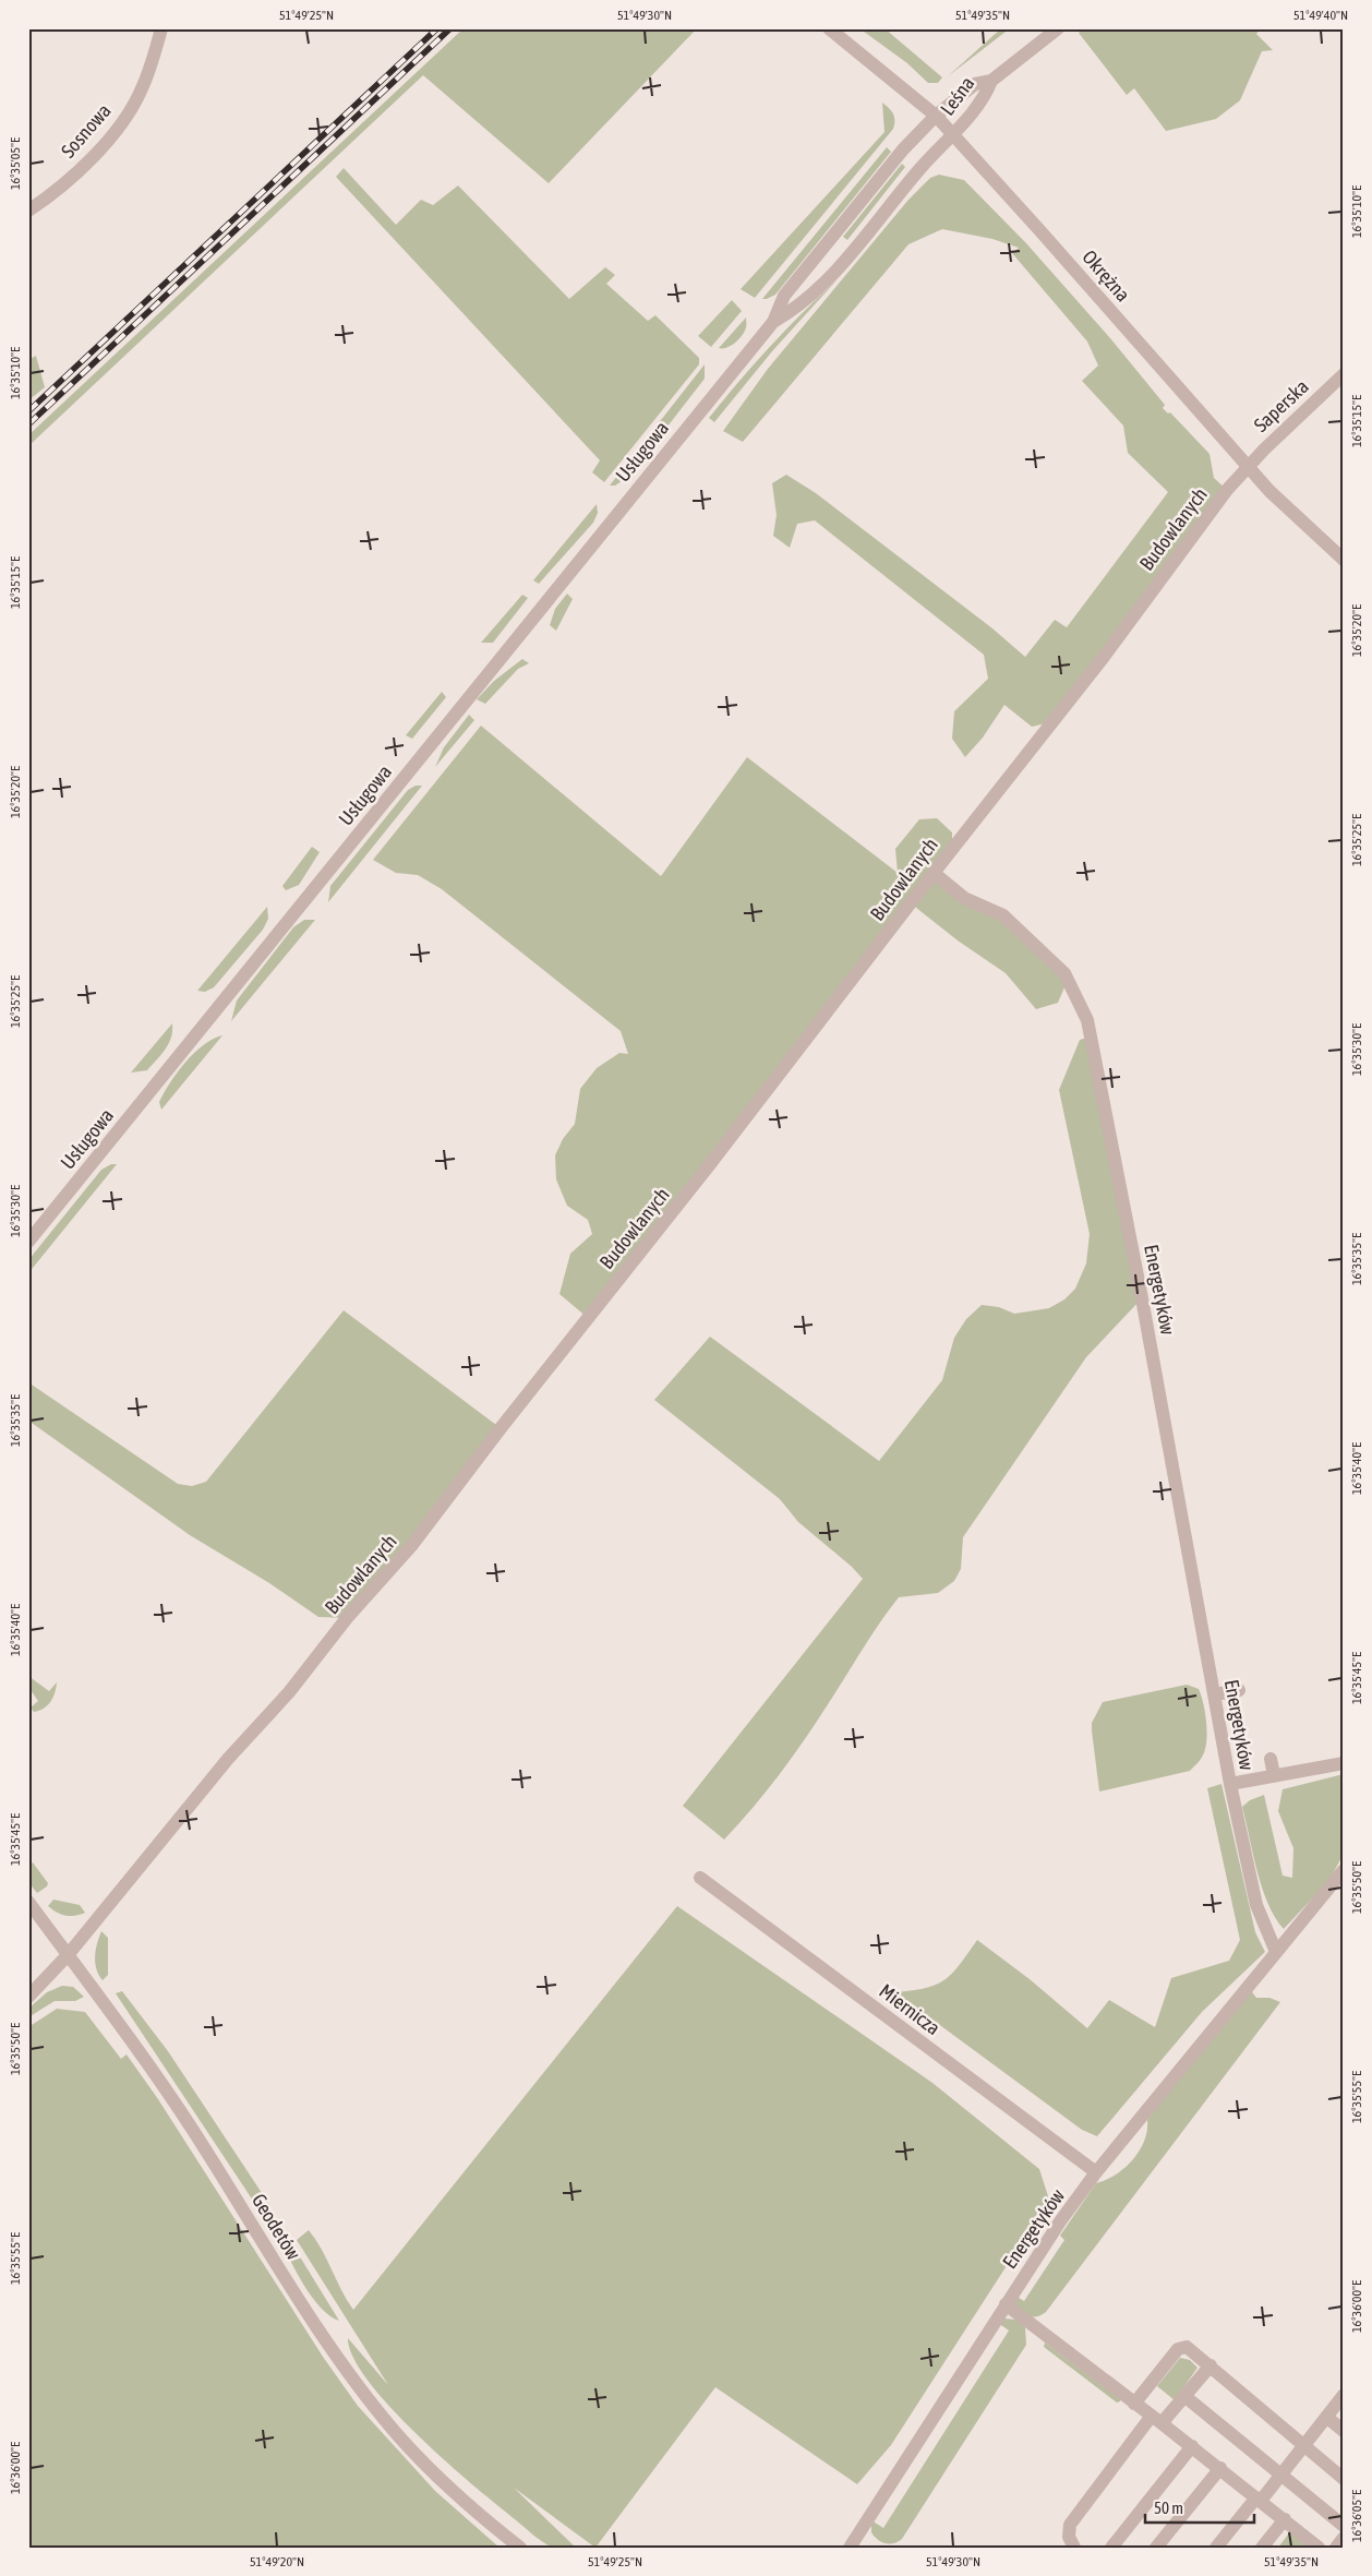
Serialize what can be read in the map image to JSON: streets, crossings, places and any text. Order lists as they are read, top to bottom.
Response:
{
  "streets": {
    "street": [
      "Leśna",
      "Sosnowa",
      "Okrężna",
      "Saperska",
      "Usługowa",
      "Budowlanych",
      "Energetyków",
      "Miernicza",
      "Geodetów"
    ]
  },
  "crossings": [
    ["Leśna", "Okrężna"],
    ["Leśna", "Usługowa"],
    ["Okrężna", "Saperska"],
    ["Okrężna", "Usługowa"],
    ["Okrężna", "Budowlanych"],
    ["Saperska", "Budowlanych"],
    ["Budowlanych", "Energetyków"],
    ["Budowlanych", "Geodetów"],
    ["Energetyków", "Miernicza"]
  ],
  "scale_bar": "50 m",
  "coordinates": [
    "51°49'25\"N",
    "51°49'30\"N",
    "51°49'35\"N",
    "51°49'40\"N",
    "16°35'05\"E",
    "16°35'10\"E",
    "16°35'15\"E",
    "16°35'20\"E",
    "16°35'25\"E",
    "16°35'30\"E",
    "16°35'35\"E",
    "16°35'40\"E",
    "16°35'45\"E",
    "16°35'50\"E",
    "16°35'55\"E",
    "16°36'00\"E",
    "16°36'05\"E",
    "51°49'20\"N"
  ]
}
